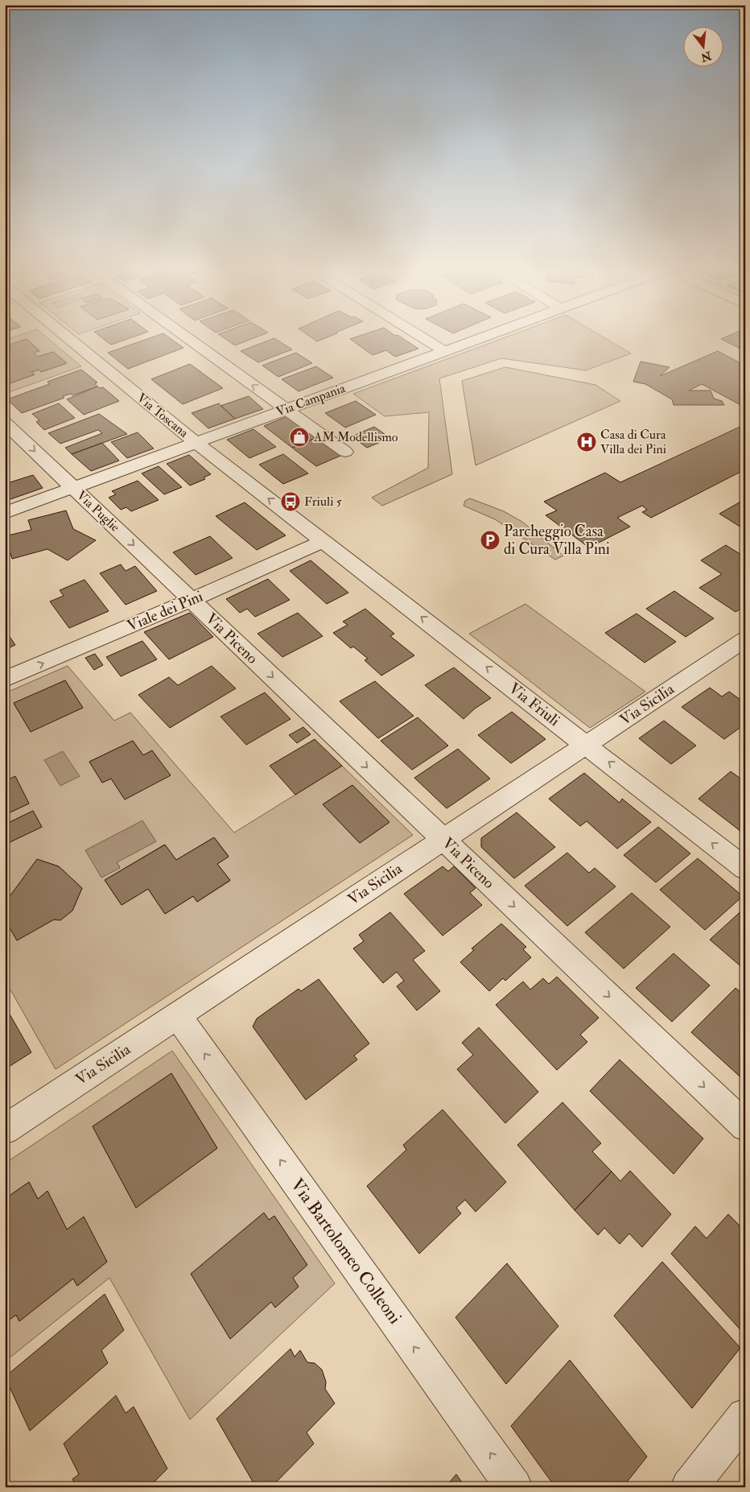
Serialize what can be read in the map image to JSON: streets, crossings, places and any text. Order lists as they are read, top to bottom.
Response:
{
  "streets": {
    "street": [
      "Via Campania",
      "Via Toscana",
      "Via Puglie",
      "Viale dei Pini",
      "Via Piceno",
      "Via Friuli",
      "Via Sicilia",
      "Via Bartolomeo Colleoni"
    ]
  },
  "crossings": [
    ["Via Campania", "Via Toscana"],
    ["Via Campania", "Via Puglie"],
    ["Via Toscana", "Viale dei Pini"],
    ["Via Toscana", "Via Friuli"],
    ["Via Puglie", "Viale dei Pini"],
    ["Via Puglie", "Via Piceno"],
    ["Viale dei Pini", "Via Piceno"],
    ["Viale dei Pini", "Via Friuli"],
    ["Via Piceno", "Via Sicilia"],
    ["Via Friuli", "Via Sicilia"],
    ["Via Sicilia", "Via Bartolomeo Colleoni"]
  ],
  "one_way": [
    "Viale dei Pini",
    "Via Piceno",
    "Via Friuli",
    "Via Bartolomeo Colleoni"
  ],
  "places": {
    "shop": ["AM Modellismo"],
    "hospital": ["Casa di Cura Villa dei Pini"],
    "bus stop": ["Friuli 5"],
    "parking": ["Parcheggio Casa di Cura Villa Pini"]
  },
  "north": "bottom"
}
